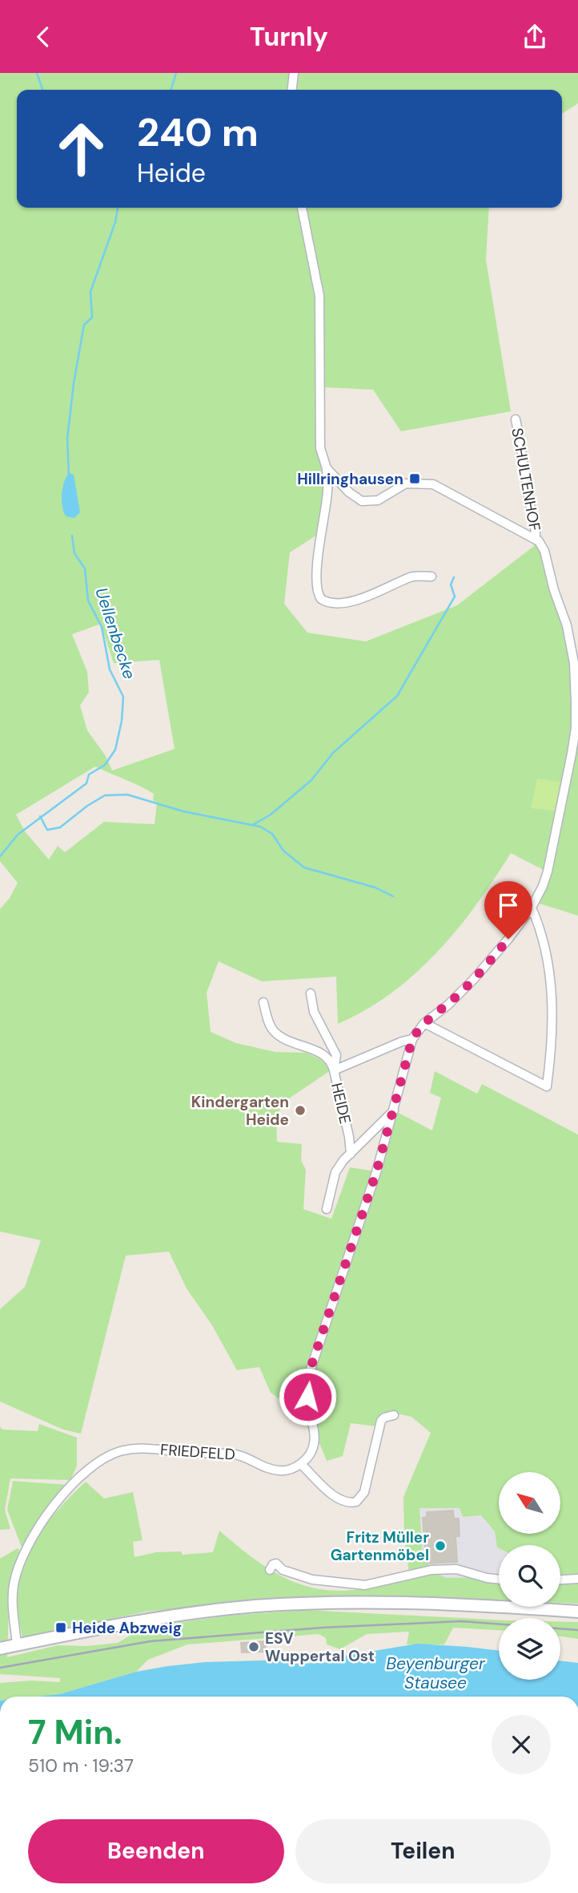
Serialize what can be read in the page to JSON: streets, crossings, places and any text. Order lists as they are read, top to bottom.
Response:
{
  "streets": {
    "street": ["SCHULTENHOF", "HEIDE", "FRIEDFELD"]
  },
  "water": ["Uellenbecke", "Beyenburger Stausee"],
  "places": {
    "transit": ["Hillringhausen", "Heide Abzweig"],
    "other": ["Kindergarten Heide", "Fritz Müller Gartenmöbel", "ESV Wuppertal Ost"]
  },
  "north": "top left",
  "page": {
    "header": "Turnly",
    "turn": ["240 m", "Heide"],
    "heading": ["7 Min.", "510 m · 19:37"],
    "buttons": ["Beenden", "Teilen"]
  }
}
